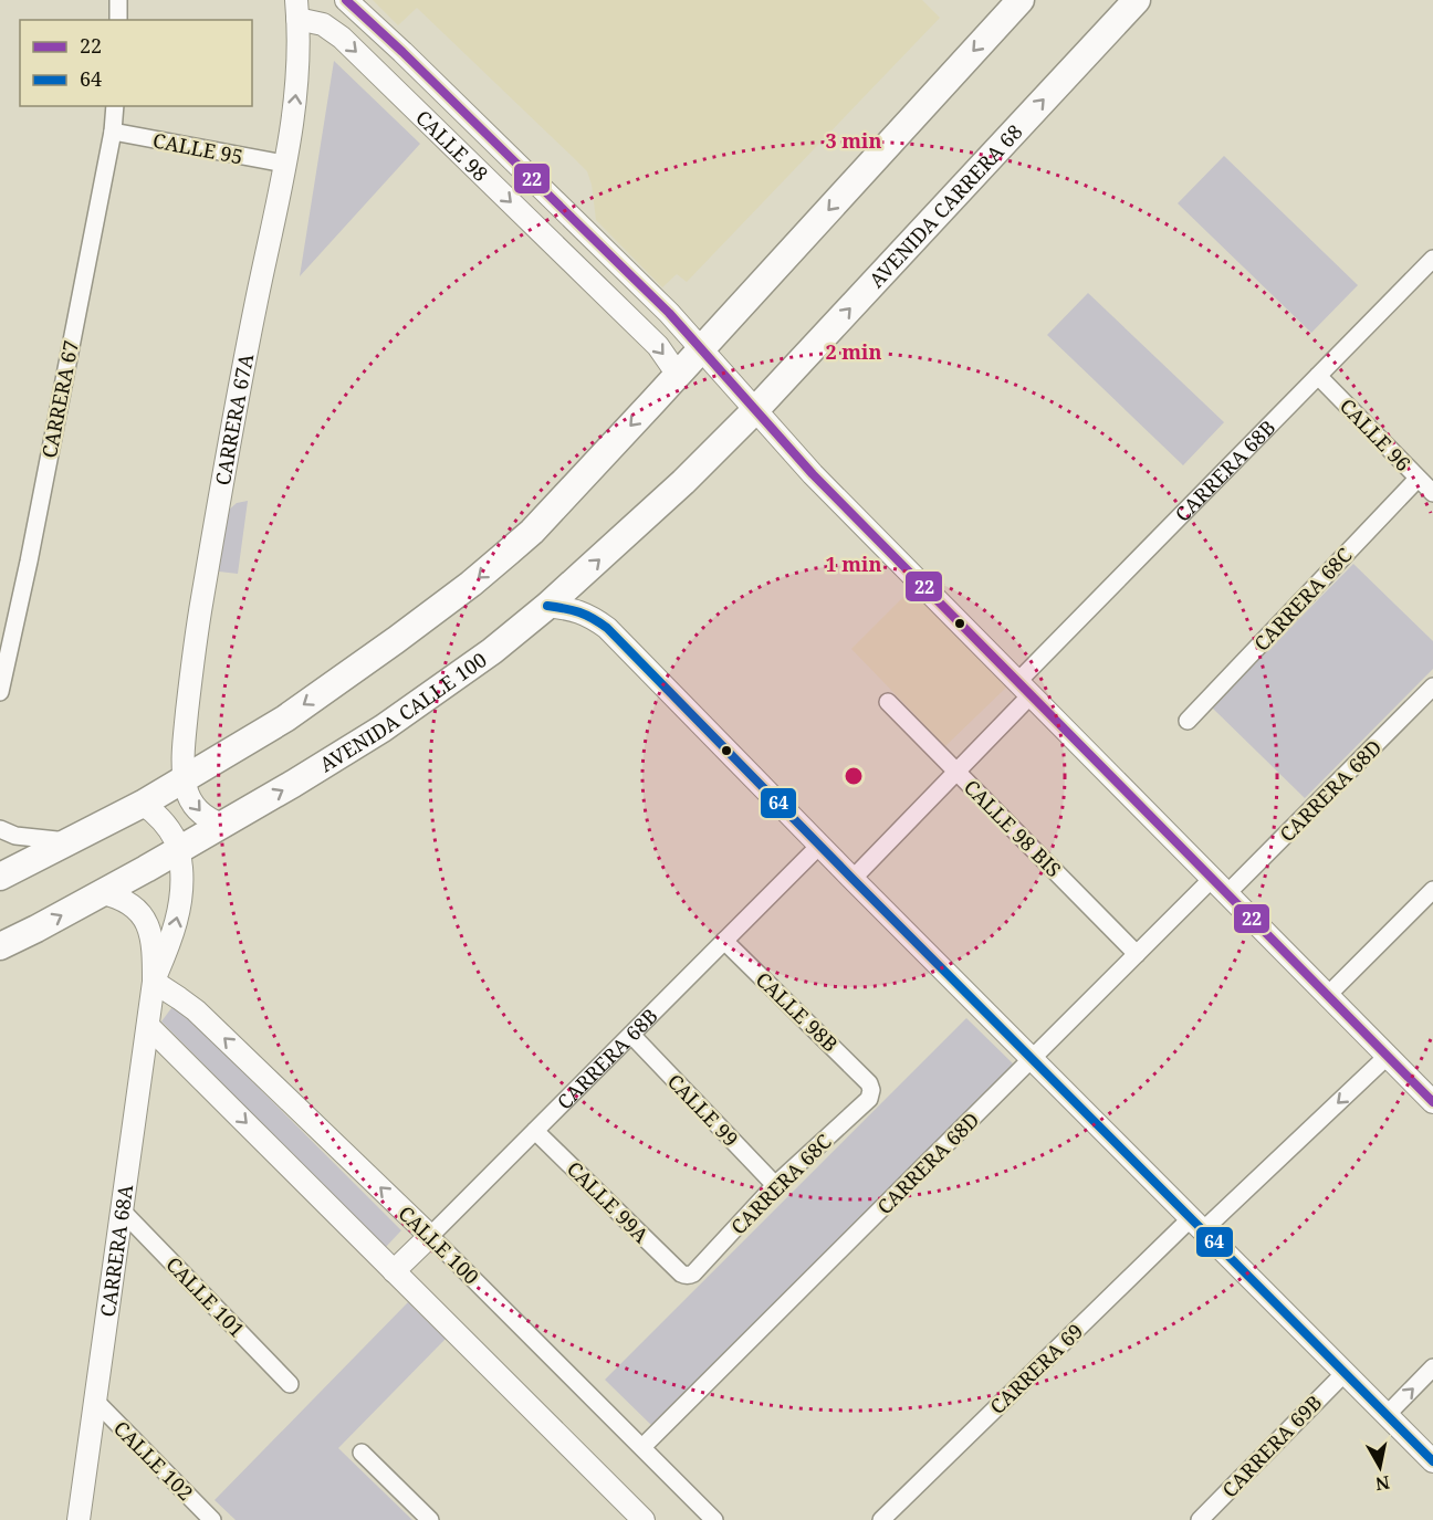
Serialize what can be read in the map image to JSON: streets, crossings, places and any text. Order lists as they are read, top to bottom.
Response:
{
  "streets": {
    "main road": ["AVENIDA CARRERA 68", "AVENIDA CALLE 100"],
    "street": [
      "CALLE 98",
      "CALLE 95",
      "CARRERA 67",
      "CARRERA 67A",
      "CALLE 96",
      "CARRERA 68B",
      "CARRERA 68C",
      "CARRERA 68D",
      "CALLE 98 BIS",
      "CALLE 98B",
      "CALLE 99",
      "CALLE 99A",
      "CALLE 100",
      "CARRERA 68A",
      "CALLE 101",
      "CARRERA 69",
      "CARRERA 69B",
      "CALLE 102"
    ]
  },
  "crossings": [
    ["CALLE 98", "AVENIDA CARRERA 68"],
    ["CALLE 98", "CARRERA 67A"],
    ["CALLE 98", "CARRERA 68B"],
    ["CALLE 98", "AVENIDA CALLE 100"],
    ["CALLE 98", "CARRERA 68D"],
    ["CALLE 98", "CARRERA 69"],
    ["CALLE 95", "CARRERA 67"],
    ["CALLE 95", "CARRERA 67A"],
    ["AVENIDA CARRERA 68", "AVENIDA CALLE 100"],
    ["CARRERA 67A", "AVENIDA CALLE 100"],
    ["CALLE 96", "CARRERA 68B"],
    ["CALLE 96", "CARRERA 68C"],
    ["CARRERA 68B", "CALLE 98 BIS"],
    ["CARRERA 68B", "CALLE 98B"],
    ["CARRERA 68B", "CALLE 99"],
    ["CARRERA 68B", "CALLE 99A"],
    ["CARRERA 68B", "CALLE 100"],
    ["CARRERA 68C", "CALLE 98B"],
    ["CARRERA 68C", "CALLE 99"],
    ["CARRERA 68C", "CALLE 99A"],
    ["AVENIDA CALLE 100", "CARRERA 68A"],
    ["CARRERA 68D", "CALLE 98 BIS"],
    ["CARRERA 68D", "CALLE 100"],
    ["CALLE 100", "CARRERA 68A"],
    ["CARRERA 68A", "CALLE 101"],
    ["CARRERA 68A", "CALLE 102"]
  ],
  "one_way": ["CARRERA 69"],
  "lines": ["transit line 22", "transit line 64"],
  "legend": ["22", "64"],
  "north": "bottom",
  "rings": ["3 min", "2 min", "1 min"]
}
